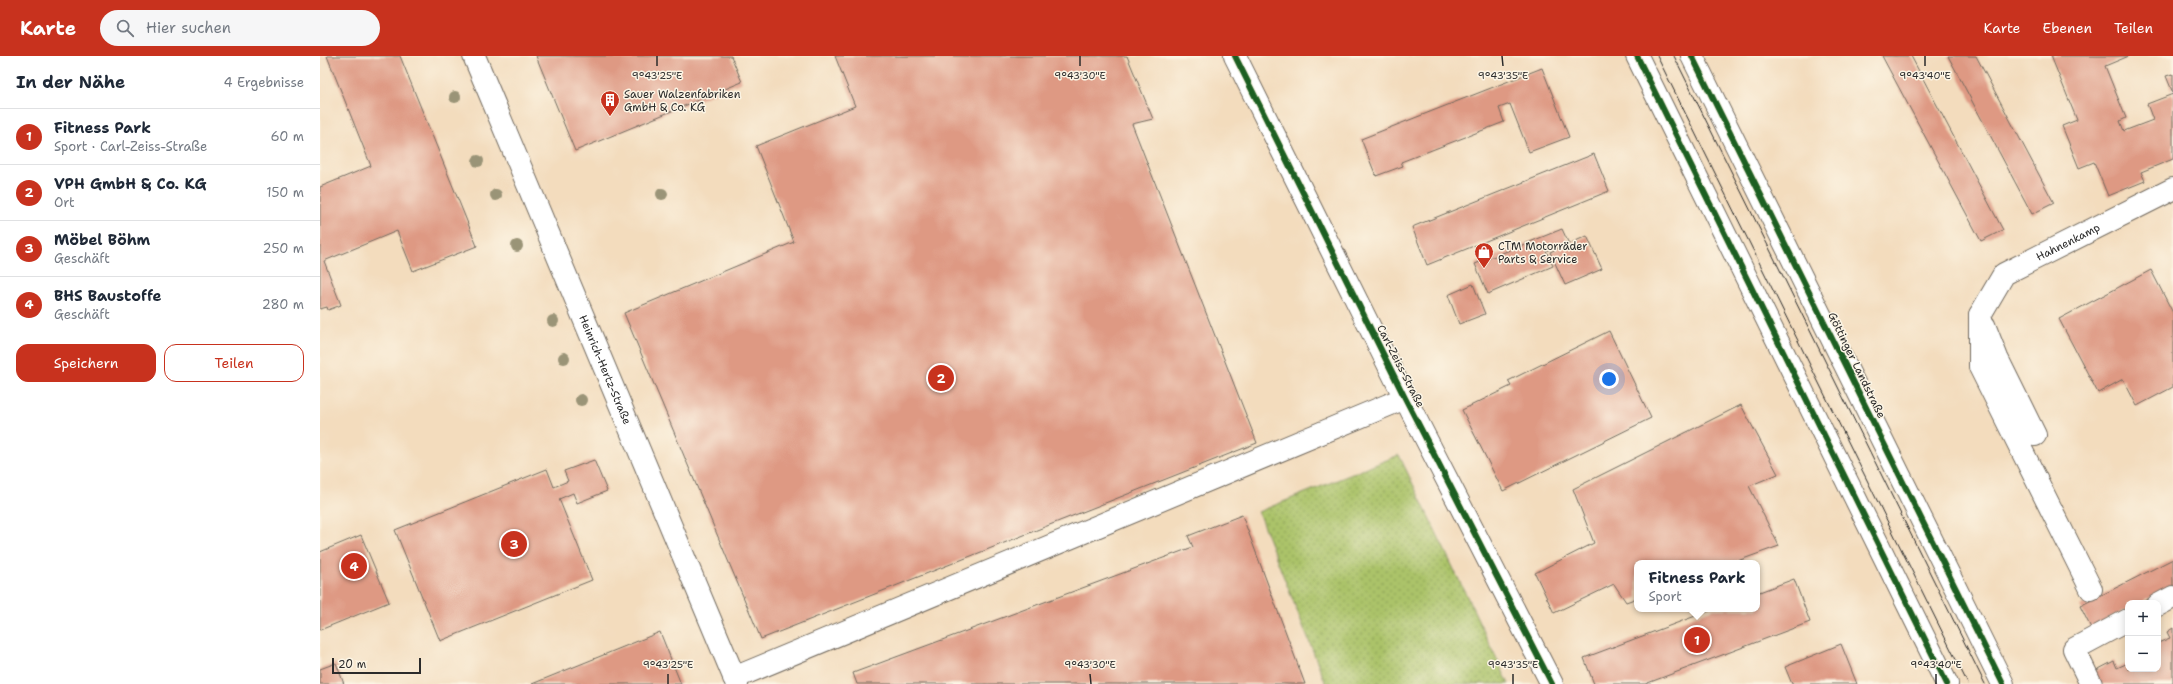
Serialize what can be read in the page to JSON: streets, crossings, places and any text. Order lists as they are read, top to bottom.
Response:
{
  "streets": {
    "street": [
      "Hahnenkamp",
      "Göttinger Landstraße",
      "Carl-Zeiss-Straße",
      "Heinrich-Hertz-Straße"
    ]
  },
  "places": {
    "building": ["Sauer Walzenfabriken GmbH & Co. KG"],
    "shop": ["CTM Motorräder Parts & Service"]
  },
  "scale_bar": "20 m",
  "page": {
    "header": "Karte",
    "search": "Hier suchen",
    "nav": ["Karte", "Ebenen", "Teilen"],
    "heading": ["In der Nähe", "4 Ergebnisse"],
    "list": [
      {
        "mark": "1",
        "name": "Fitness Park",
        "note": "Sport · Carl-Zeiss-Straße",
        "value": "60 m"
      },
      {
        "mark": "2",
        "name": "VPH GmbH & Co. KG",
        "note": "Ort",
        "value": "150 m"
      },
      {
        "mark": "3",
        "name": "Möbel Böhm",
        "note": "Geschäft",
        "value": "250 m"
      },
      {
        "mark": "4",
        "name": "BHS Baustoffe",
        "note": "Geschäft",
        "value": "280 m"
      }
    ],
    "buttons": ["Speichern", "Teilen"],
    "pins": [
      "2",
      "3",
      "4",
      "1"
    ],
    "popup": ["Fitness Park", "Sport"],
    "map_buttons": ["+", "−"],
    "scale": "20 m"
  },
  "coordinates": [
    "9°43'30\"E",
    "9°43'35\"E",
    "9°43'25\"E",
    "9°43'40\"E"
  ]
}
